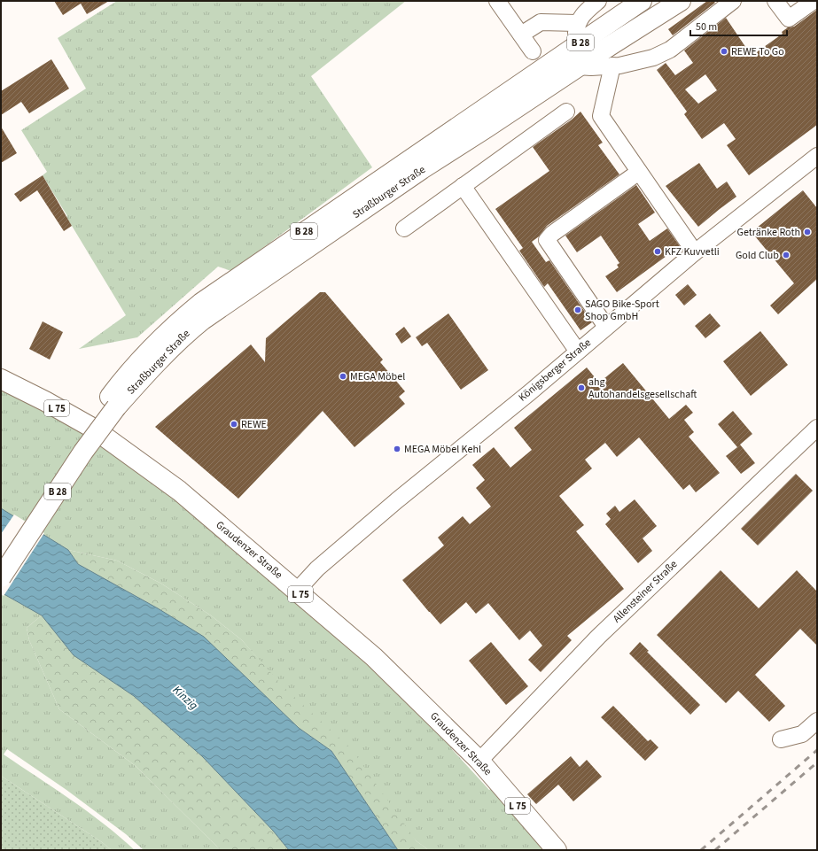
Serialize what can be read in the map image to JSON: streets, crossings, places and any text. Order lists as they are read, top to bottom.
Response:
{
  "streets": {
    "main road": [
      "B 28",
      "Straßburger Straße",
      "L 75",
      "Graudenzer Straße"
    ],
    "street": ["Königsberger Straße", "Allensteiner Straße"]
  },
  "crossings": [
    ["B 28", "Straßburger Straße"],
    ["Königsberger Straße", "Graudenzer Straße"],
    ["Graudenzer Straße", "Allensteiner Straße"]
  ],
  "water": ["Kinzig"],
  "places": [
    "REWE To Go",
    "Getränke Roth",
    "KFZ Kuvvetli",
    "Gold Club",
    "SAGO Bike-Sport Shop GmbH",
    "MEGA Möbel",
    "ahg Autohandelsgesellschaft",
    "REWE",
    "MEGA Möbel Kehl"
  ],
  "scale_bar": "50 m"
}
